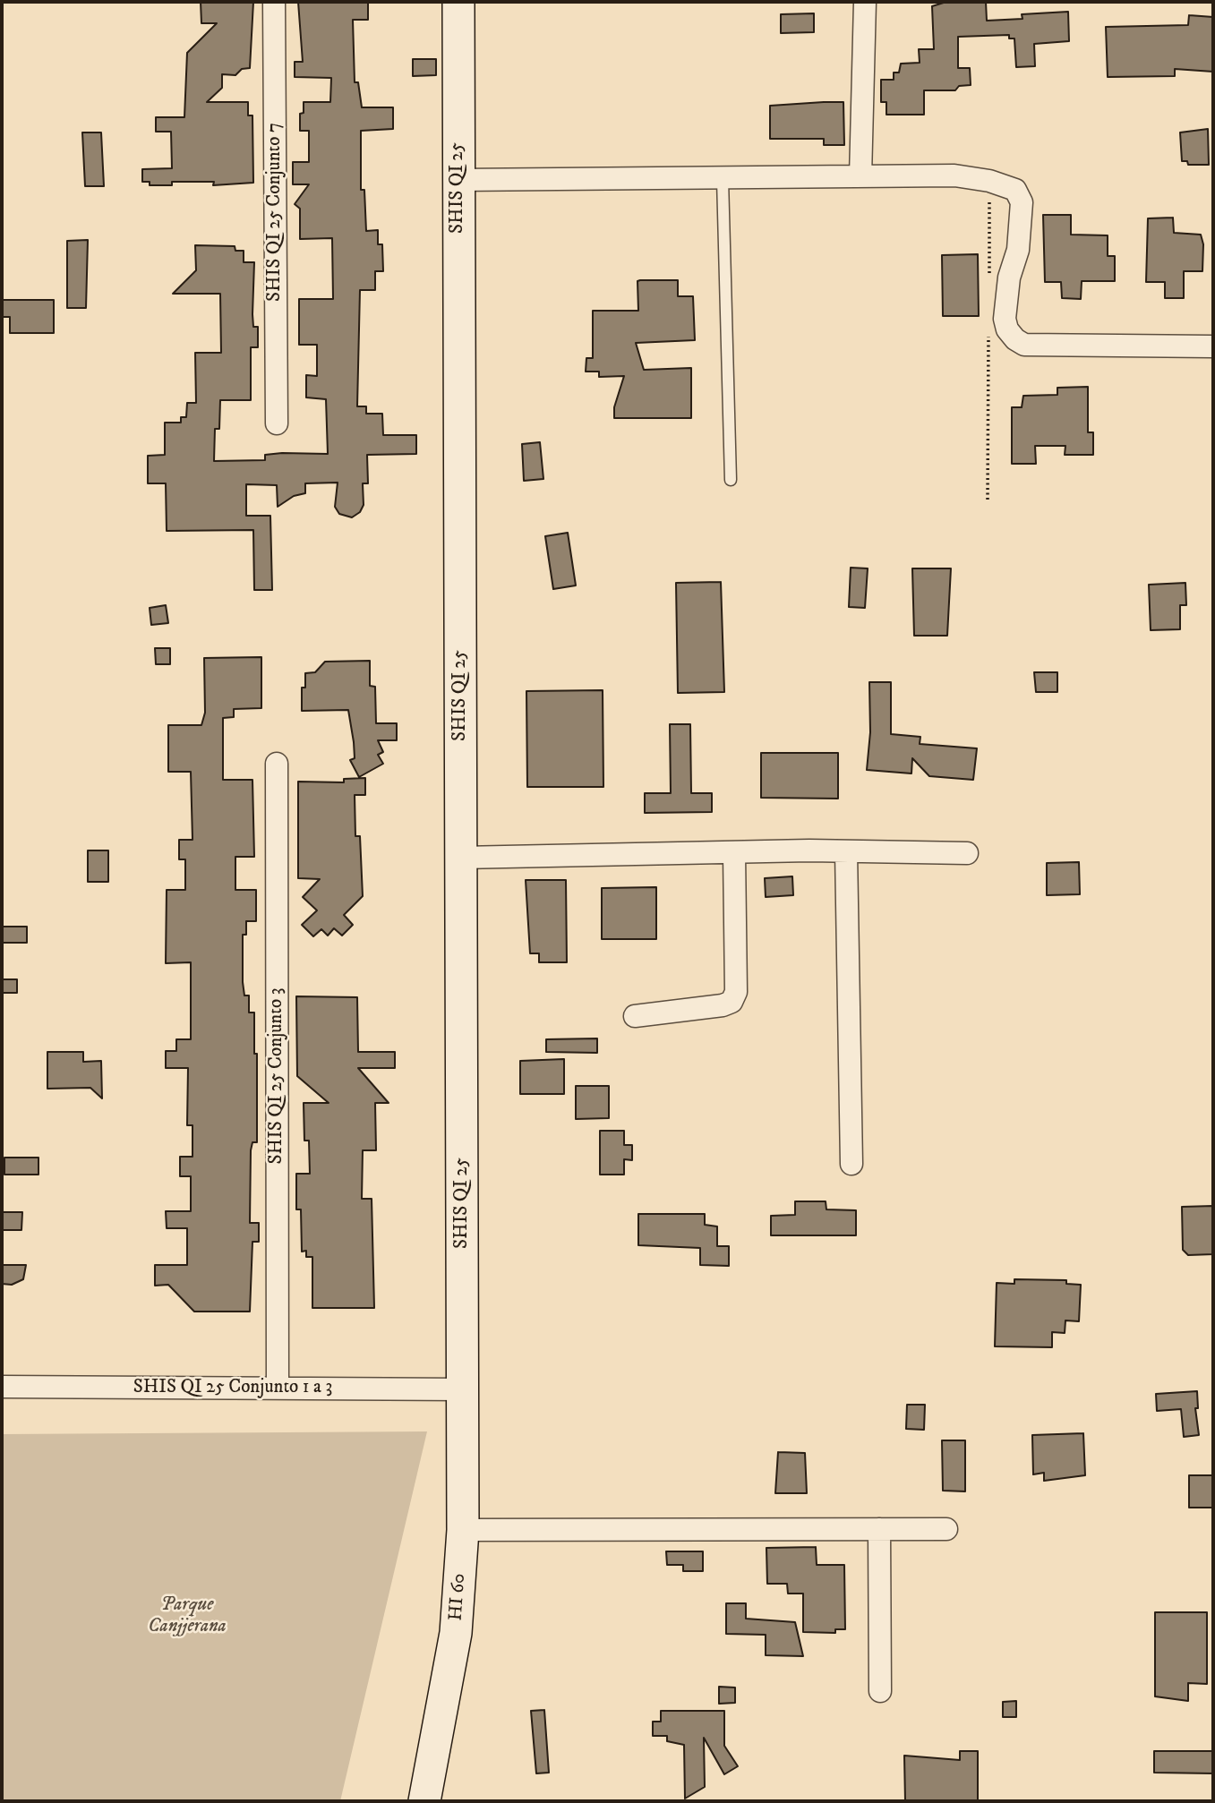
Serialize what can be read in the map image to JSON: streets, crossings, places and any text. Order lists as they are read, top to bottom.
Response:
{
  "streets": {
    "street": [
      "SHIS QI 25",
      "SHIS QI 25 Conjunto 7",
      "SHIS QI 25 Conjunto 3",
      "SHIS QI 25 Conjunto 1 a 3",
      "HI 60"
    ]
  },
  "crossings": [
    ["SHIS QI 25", "SHIS QI 25 Conjunto 1 a 3"],
    ["SHIS QI 25", "HI 60"],
    ["SHIS QI 25 Conjunto 3", "SHIS QI 25 Conjunto 1 a 3"],
    ["SHIS QI 25 Conjunto 1 a 3", "HI 60"]
  ],
  "parks": ["Parque Canjjerana"]
}
